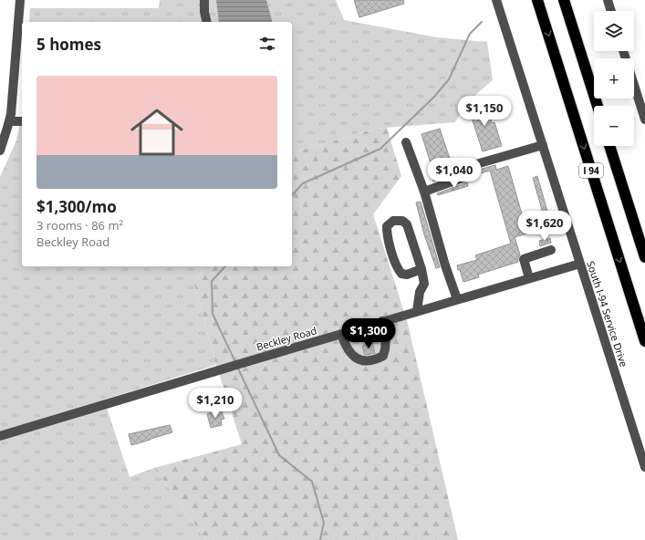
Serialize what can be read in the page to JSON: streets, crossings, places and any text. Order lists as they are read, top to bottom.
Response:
{
  "streets": {
    "highway": ["I 94"],
    "street": ["South I-94 Service Drive", "Beckley Road"]
  },
  "crossings": [
    ["South I-94 Service Drive", "Beckley Road"]
  ],
  "page": {
    "map_buttons": ["+", "−"],
    "heading": "5 homes",
    "list": [
      {
        "name": "$1,300/mo",
        "note": "3 rooms · 86 m² · Beckley Road"
      }
    ],
    "price": [
      "$1,150",
      "$1,040",
      "$1,620",
      "$1,300",
      "$1,210"
    ]
  }
}
